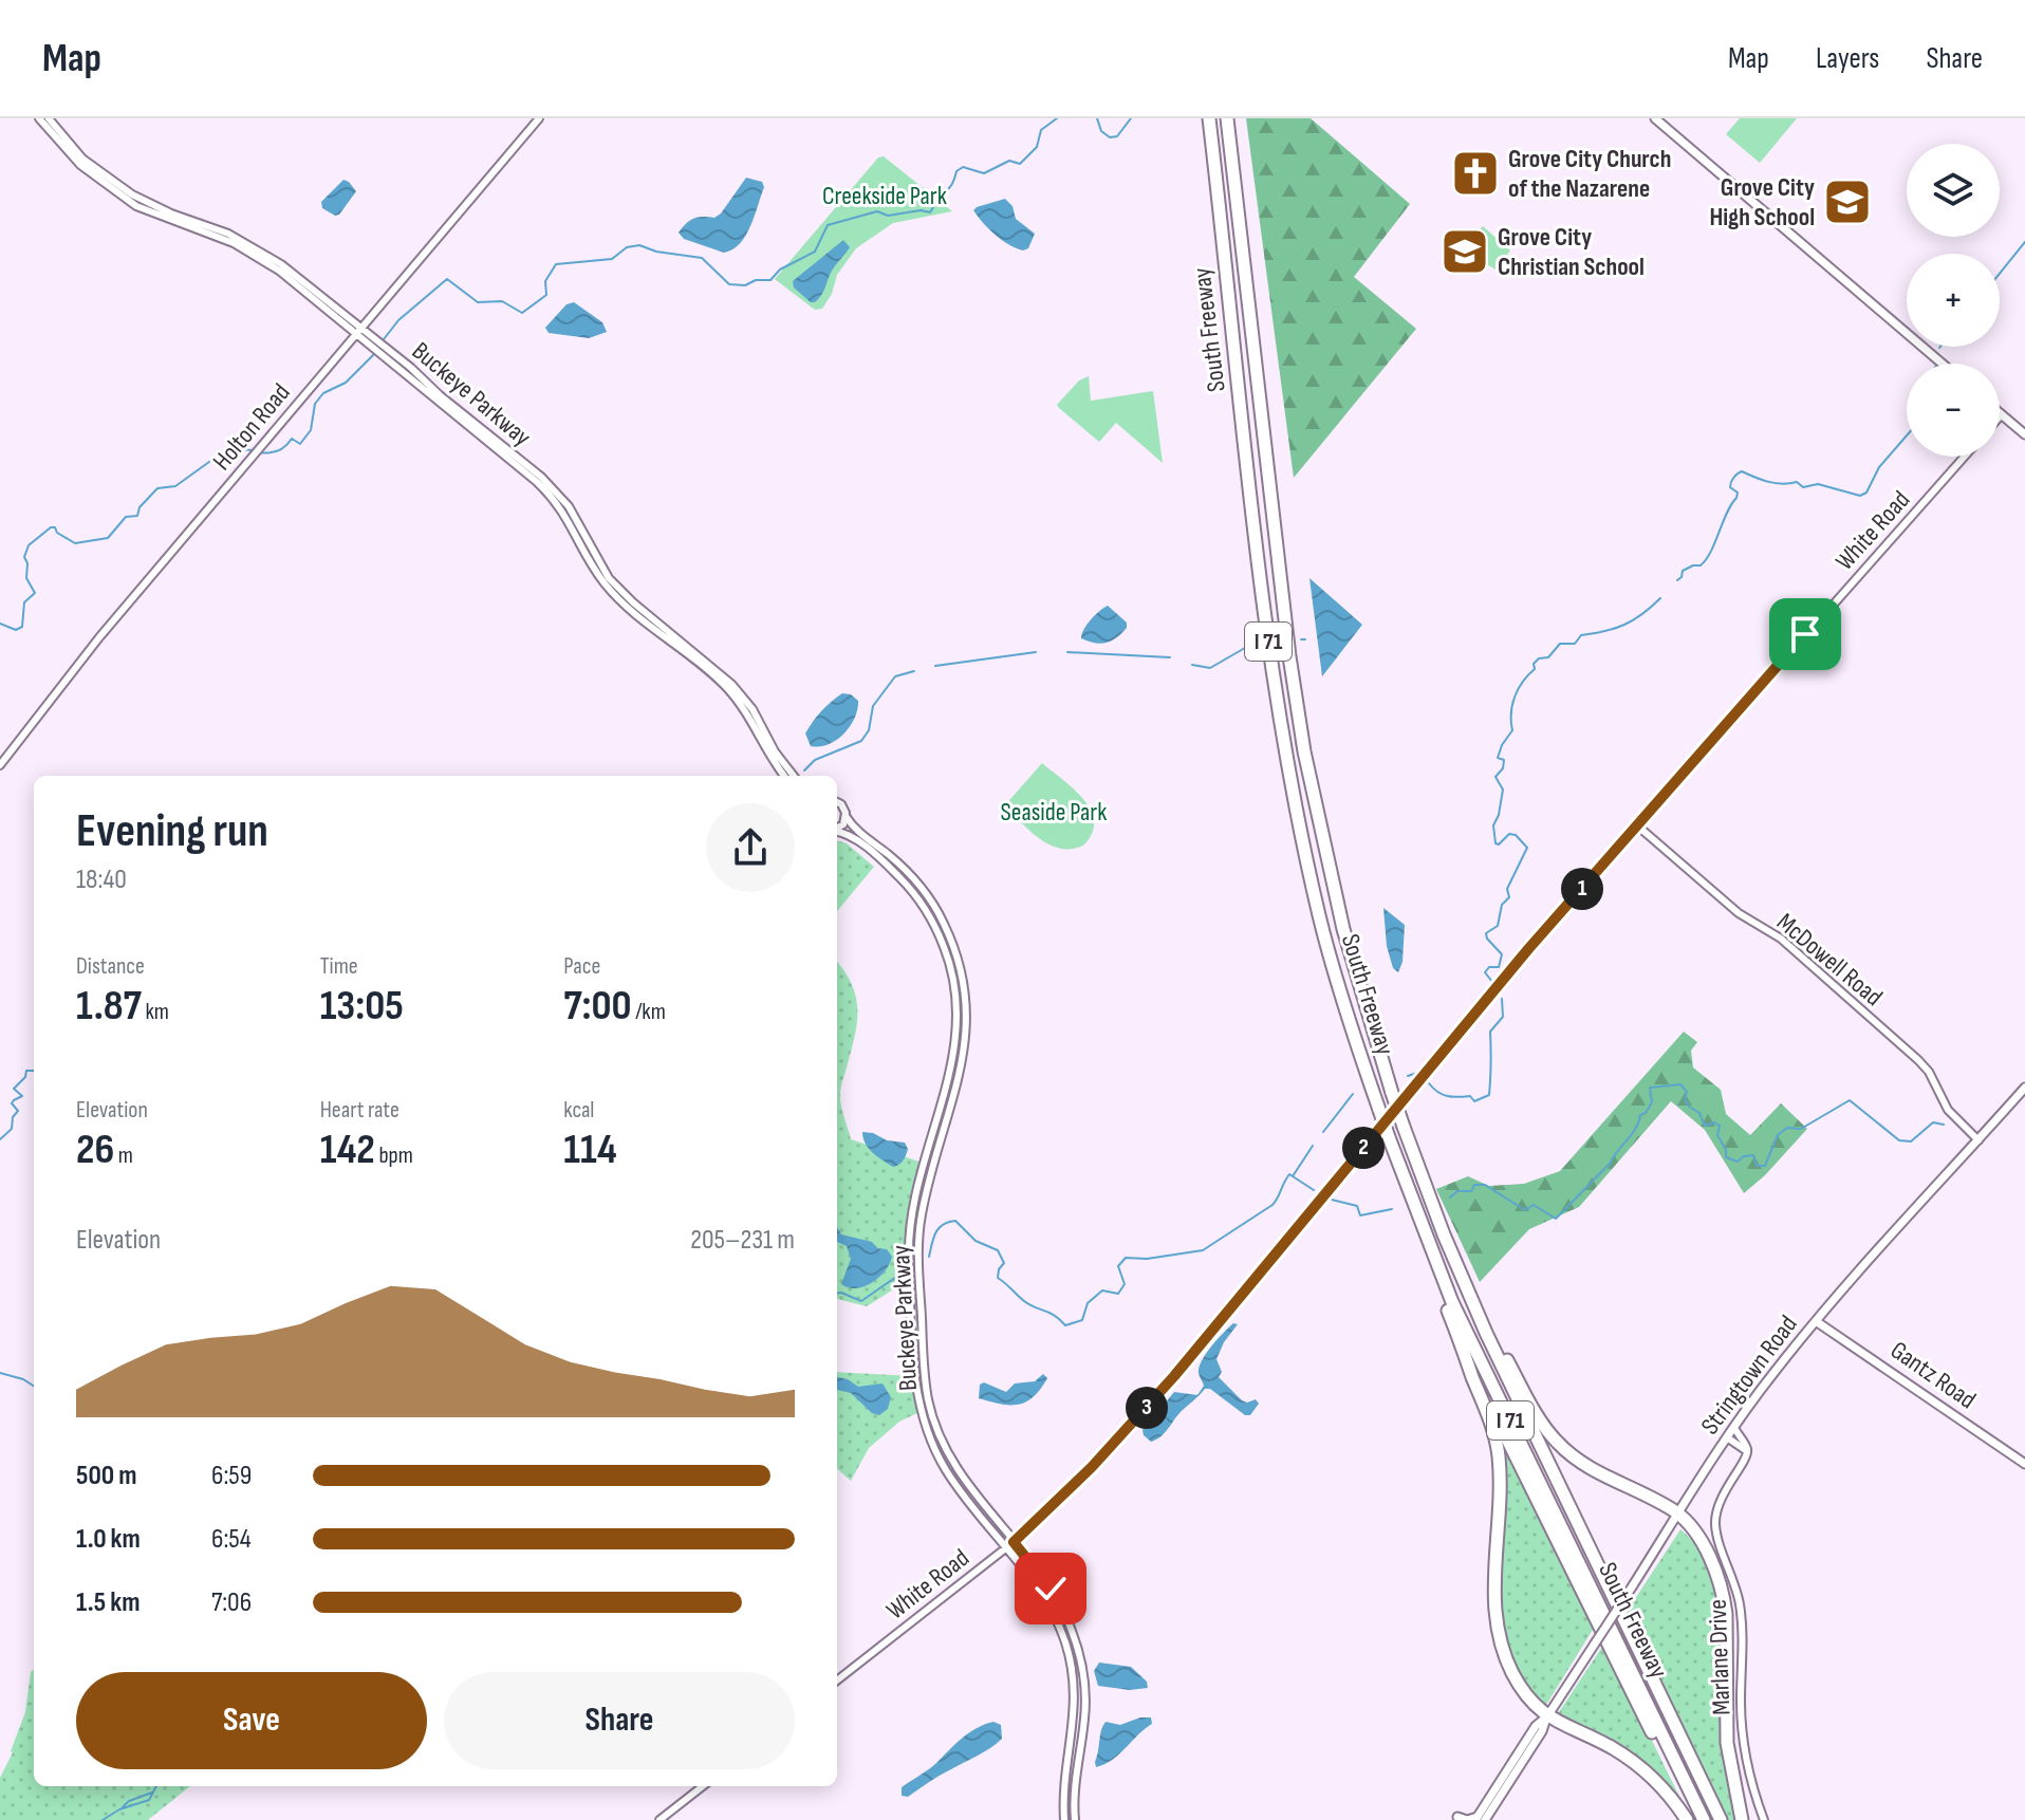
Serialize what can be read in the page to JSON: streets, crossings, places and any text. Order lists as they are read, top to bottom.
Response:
{
  "streets": {
    "highway": ["South Freeway", "I 71"],
    "main road": ["Stringtown Road", "Gantz Road"],
    "street": [
      "Buckeye Parkway",
      "Holton Road",
      "White Road",
      "McDowell Road",
      "Marlane Drive"
    ]
  },
  "crossings": [
    ["South Freeway", "I 71"],
    ["Buckeye Parkway", "Holton Road"],
    ["Buckeye Parkway", "White Road"],
    ["White Road", "McDowell Road"],
    ["McDowell Road", "Stringtown Road"],
    ["Stringtown Road", "Gantz Road"]
  ],
  "parks": ["Creekside Park", "Seaside Park"],
  "places": {
    "church": ["Grove City Church of the Nazarene"],
    "school or university": ["Grove City High School", "Grove City Christian School"]
  },
  "page": {
    "header": "Map",
    "nav": ["Map", "Layers", "Share"],
    "map_buttons": ["+", "−"],
    "heading": ["Evening run", "18:40"],
    "pins": ["1", "2", "3"],
    "stats": [
      ["Distance", "1.87 km"],
      ["Time", "13:05"],
      ["Pace", "7:00 /km"],
      ["Elevation", "26 m"],
      ["Heart rate", "142 bpm"],
      ["kcal", "114"]
    ],
    "chart": ["Elevation", "205–231 m"],
    "list": [
      {
        "name": "500 m",
        "note": "6:59"
      },
      {
        "name": "1.0 km",
        "note": "6:54"
      },
      {
        "name": "1.5 km",
        "note": "7:06"
      }
    ],
    "buttons": ["Save", "Share"]
  }
}
